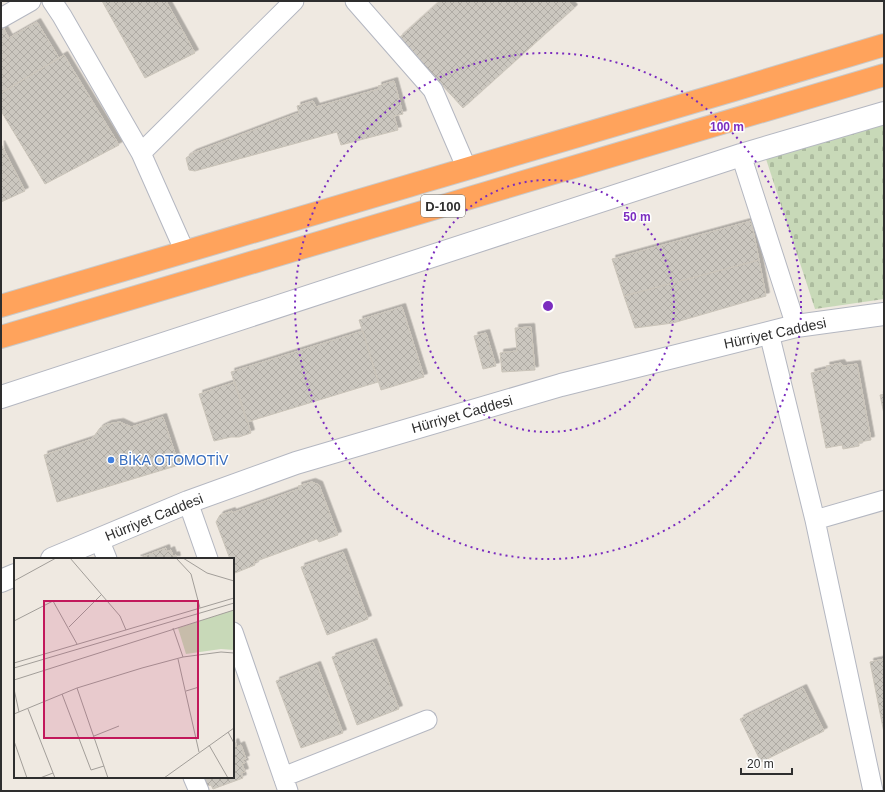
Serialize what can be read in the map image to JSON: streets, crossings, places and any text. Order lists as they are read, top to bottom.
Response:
{
  "streets": {
    "highway": ["D-100"],
    "main road": ["Hürriyet Caddesi"]
  },
  "places": ["BİKA OTOMOTİV"],
  "scale_bar": "20 m",
  "rings": ["100 m", "50 m"]
}
